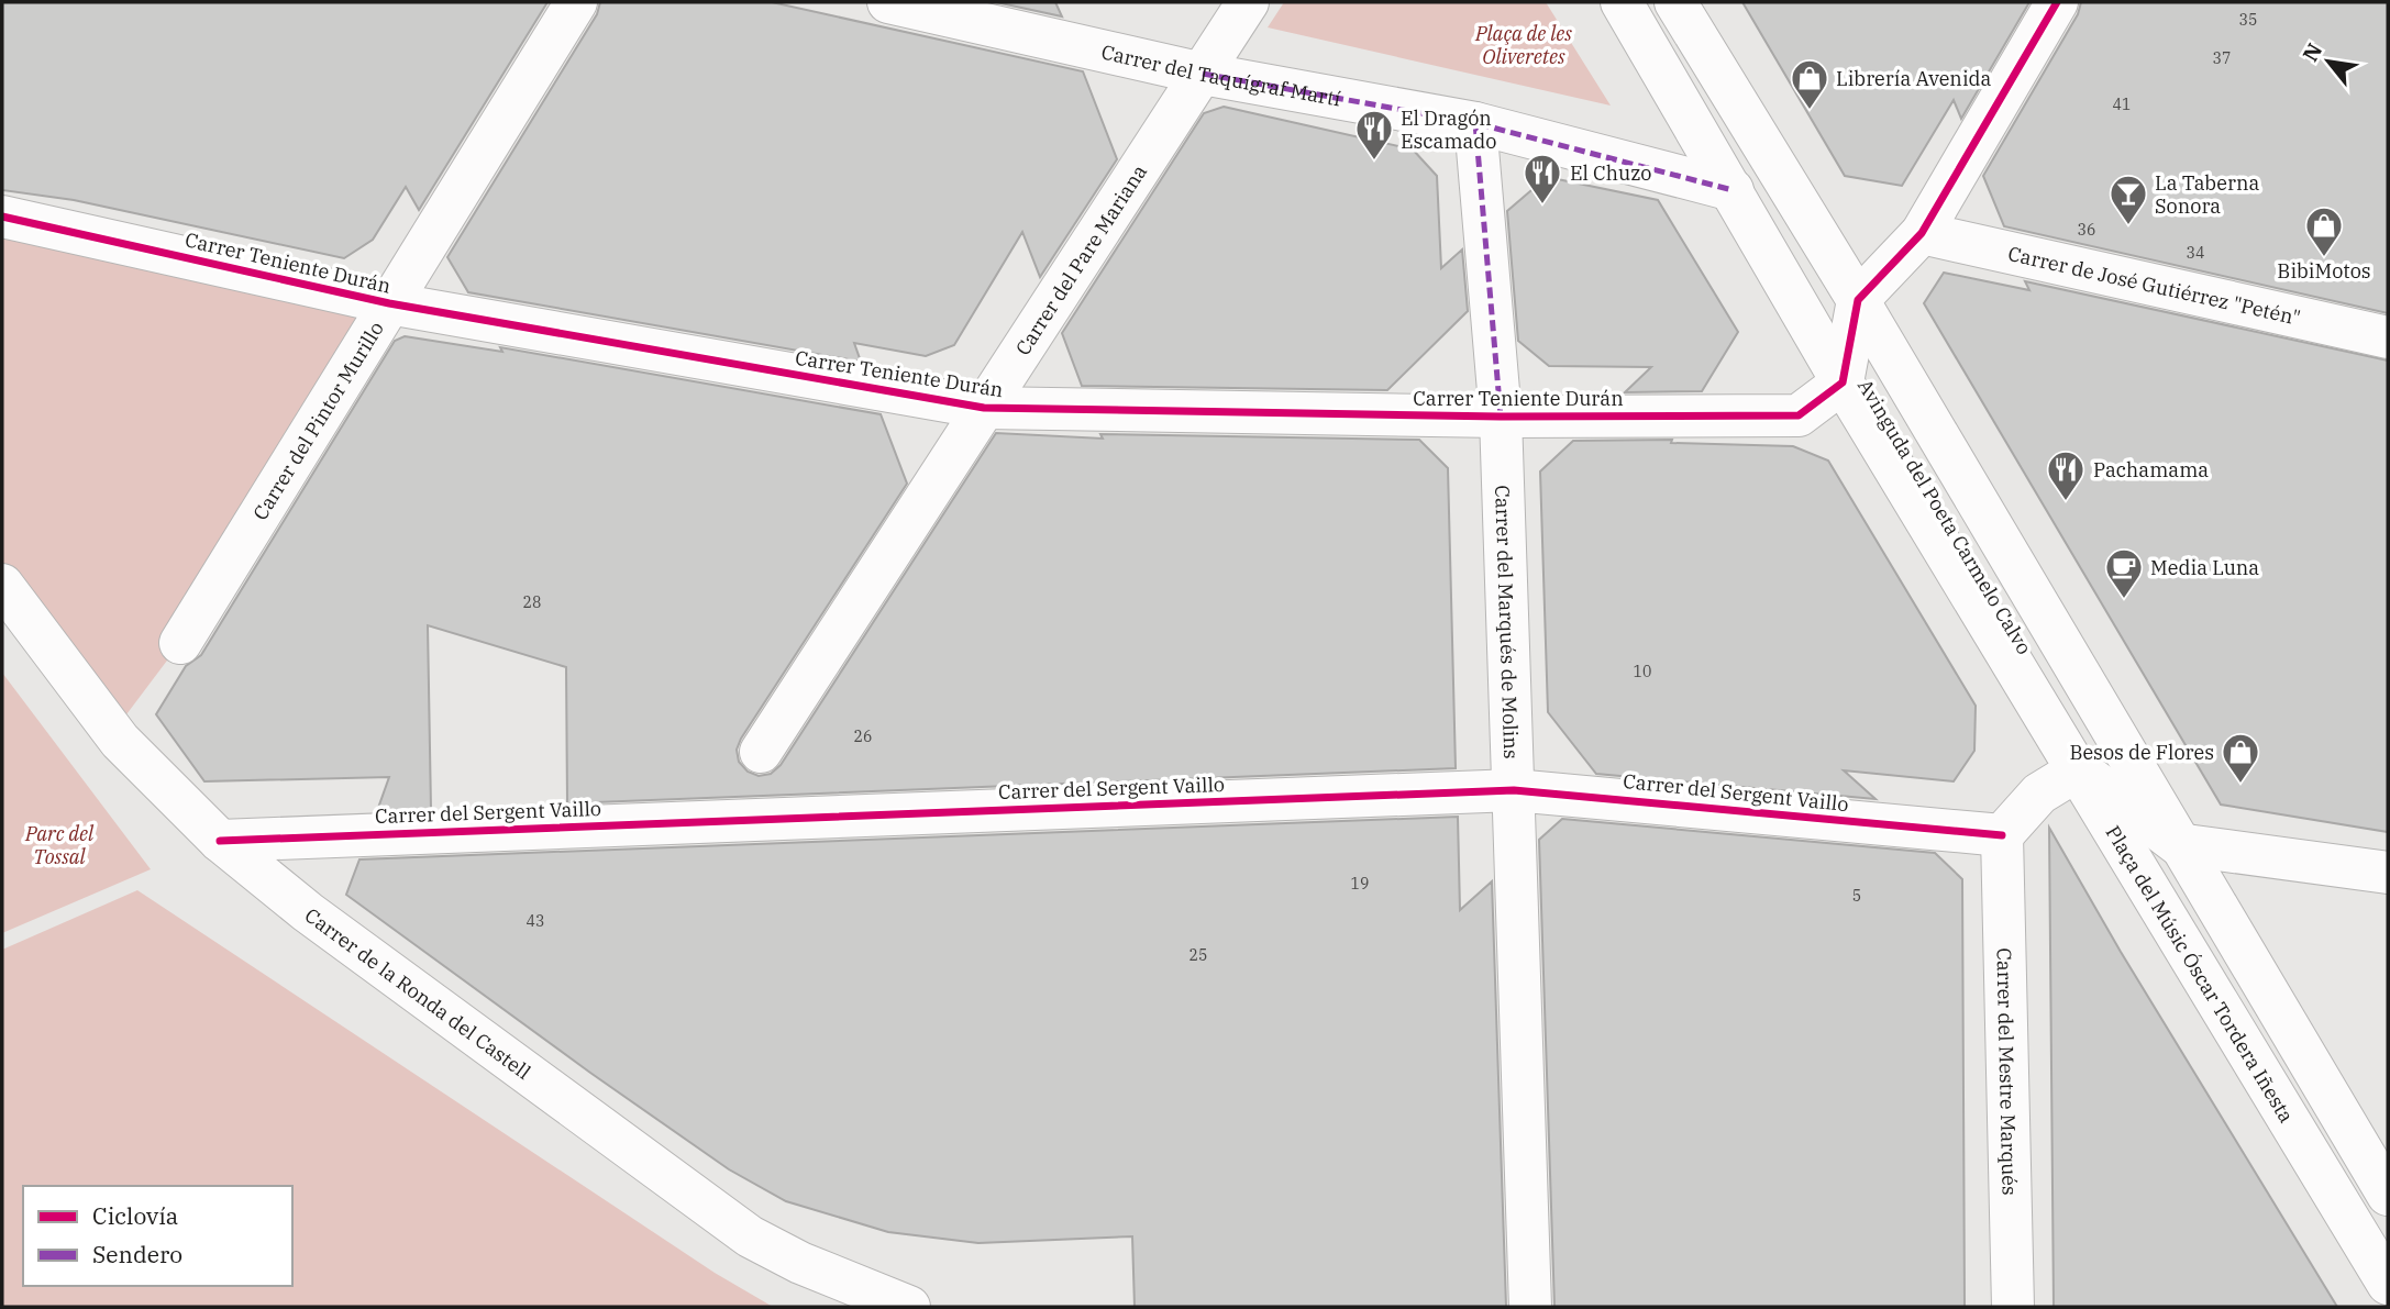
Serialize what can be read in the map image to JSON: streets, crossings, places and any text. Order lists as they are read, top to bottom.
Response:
{
  "streets": {
    "street": [
      "Carrer del Taquígraf Martí",
      "Carrer del Pare Mariana",
      "Carrer Teniente Durán",
      "Carrer de José Gutiérrez \"Petén\"",
      "Carrer del Pintor Murillo",
      "Avinguda del Poeta Carmelo Calvo",
      "Carrer del Marqués de Molins",
      "Carrer del Sergent Vaillo",
      "Plaça del Músic Óscar Tordera Iñesta",
      "Carrer de la Ronda del Castell",
      "Carrer del Mestre Marqués"
    ]
  },
  "crossings": [
    ["Carrer del Taquígraf Martí", "Carrer del Pare Mariana"],
    ["Carrer del Taquígraf Martí", "Avinguda del Poeta Carmelo Calvo"],
    ["Carrer del Taquígraf Martí", "Carrer del Marqués de Molins"],
    ["Carrer del Pare Mariana", "Carrer Teniente Durán"],
    ["Carrer Teniente Durán", "Carrer del Pintor Murillo"],
    ["Carrer Teniente Durán", "Avinguda del Poeta Carmelo Calvo"],
    ["Carrer Teniente Durán", "Carrer del Marqués de Molins"],
    ["Avinguda del Poeta Carmelo Calvo", "Plaça del Músic Óscar Tordera Iñesta"],
    ["Carrer del Marqués de Molins", "Carrer del Sergent Vaillo"],
    ["Carrer del Sergent Vaillo", "Carrer de la Ronda del Castell"],
    ["Carrer del Sergent Vaillo", "Carrer del Mestre Marqués"]
  ],
  "parks": ["Plaça de les Oliveretes", "Parc del Tossal"],
  "places": {
    "shop": ["Librería Avenida", "BibiMotos", "Besos de Flores"],
    "restaurant": ["El Dragón Escamado", "El Chuzo", "Pachamama"],
    "bar": ["La Taberna Sonora"],
    "cafe": ["Media Luna"]
  },
  "house_numbers": [
    "35",
    "37",
    "41",
    "36",
    "34",
    "28",
    "10",
    "26",
    "19",
    "5",
    "43",
    "25"
  ],
  "legend": ["Ciclovía", "Sendero"],
  "north": "top left"
}
